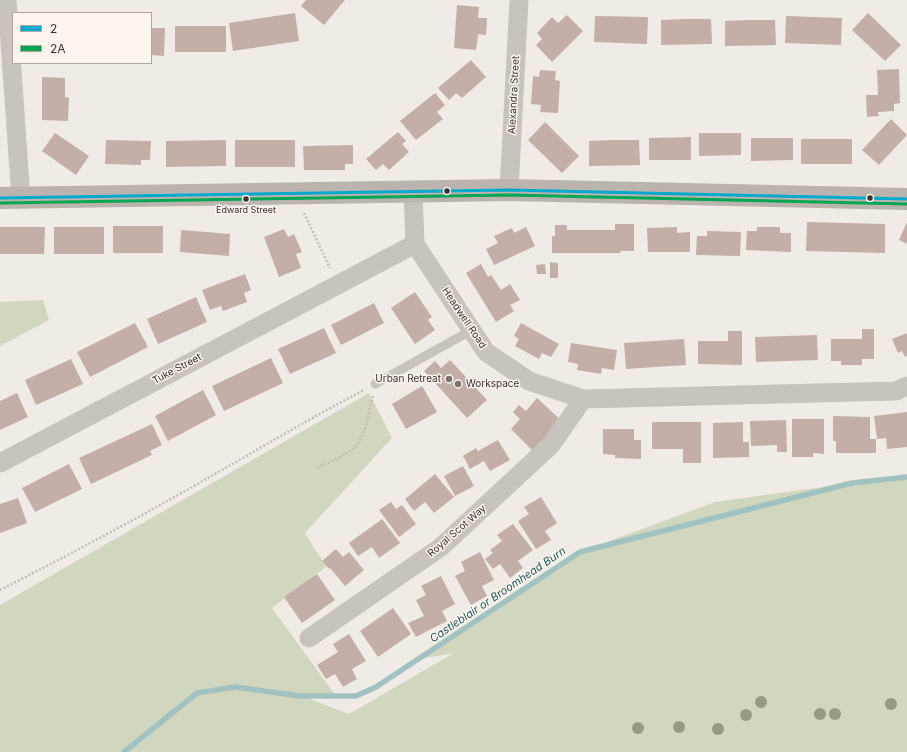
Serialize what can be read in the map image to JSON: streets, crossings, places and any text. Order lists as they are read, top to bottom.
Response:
{
  "streets": {
    "street": [
      "Alexandra Street",
      "Headwell Road",
      "Tuke Street",
      "Royal Scot Way"
    ]
  },
  "crossings": [
    ["Headwell Road", "Tuke Street"],
    ["Headwell Road", "Royal Scot Way"]
  ],
  "water": ["Castleblair or Broomhead Burn"],
  "places": ["Edward Street", "Urban Retreat", "Workspace"],
  "lines": ["transit line 2", "transit line 2A"],
  "legend": ["2", "2A"]
}
